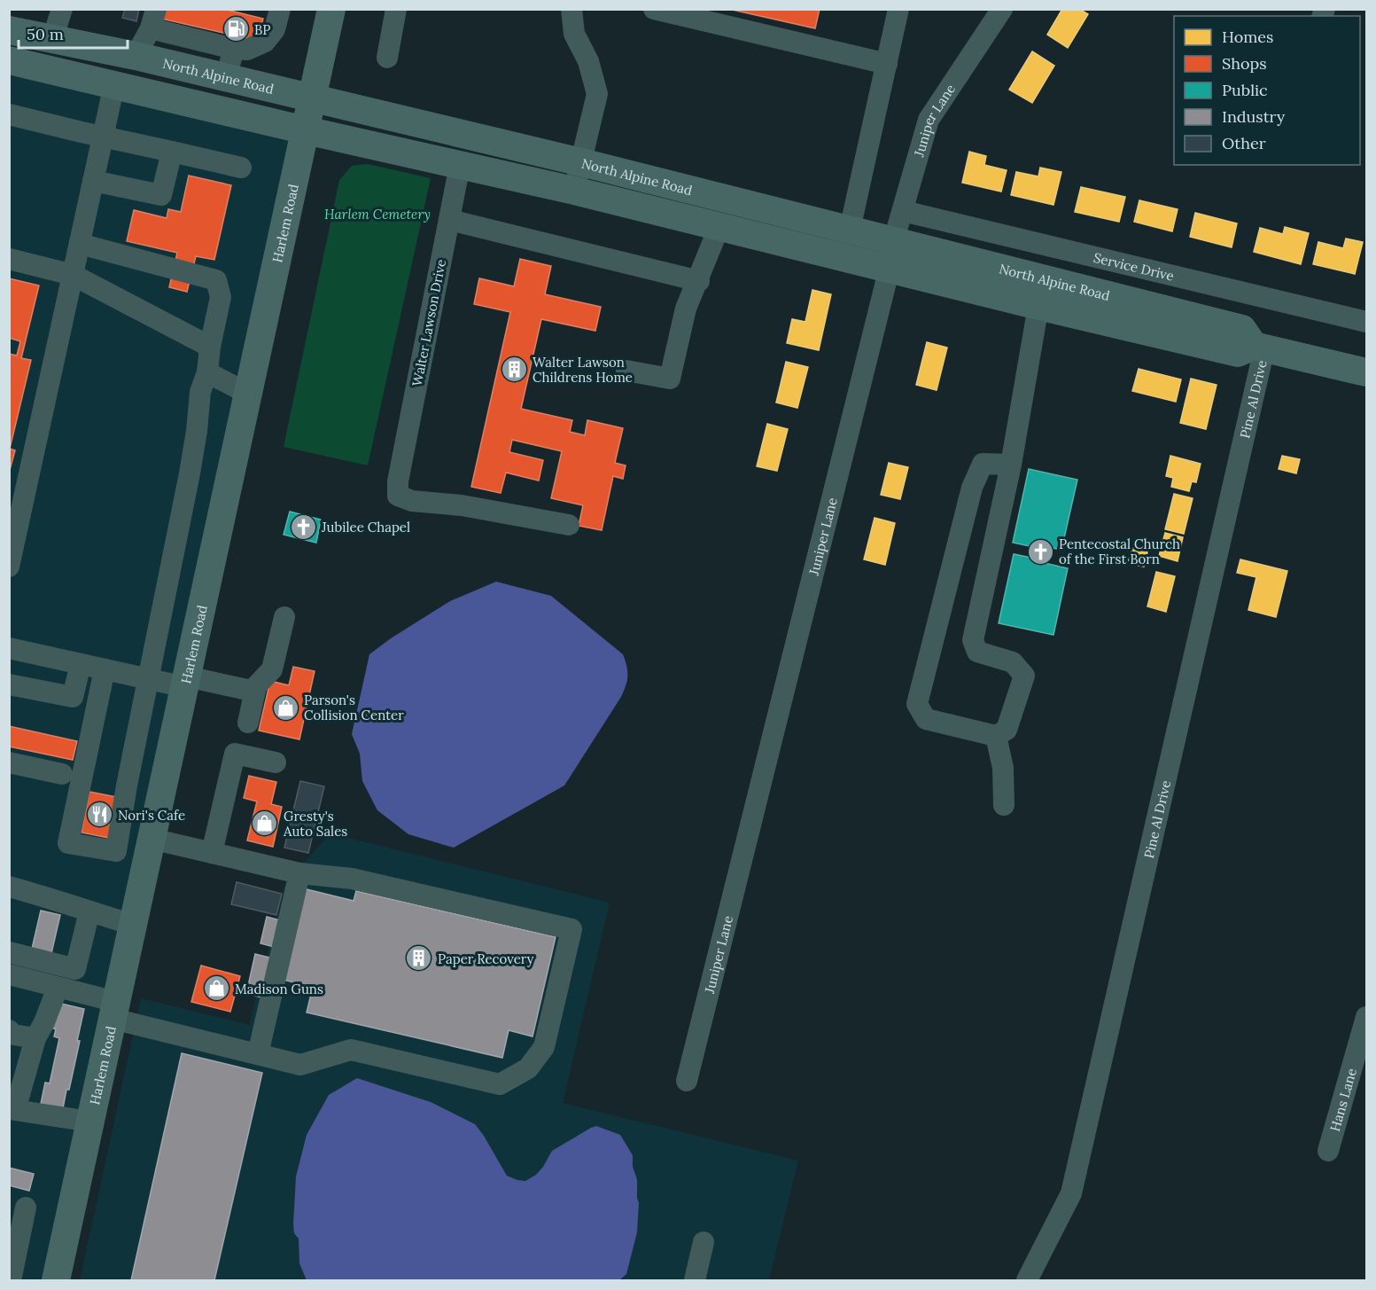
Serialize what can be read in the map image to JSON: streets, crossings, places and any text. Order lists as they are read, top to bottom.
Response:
{
  "streets": {
    "main road": ["North Alpine Road", "Harlem Road"],
    "street": [
      "Juniper Lane",
      "Service Drive",
      "Walter Lawson Drive",
      "Pine Al Drive",
      "Hans Lane"
    ]
  },
  "crossings": [
    ["North Alpine Road", "Juniper Lane"],
    ["North Alpine Road", "Harlem Road"],
    ["North Alpine Road", "Walter Lawson Drive"],
    ["North Alpine Road", "Pine Al Drive"],
    ["Juniper Lane", "Service Drive"]
  ],
  "parks": ["Harlem Cemetery"],
  "places": {
    "fuel station": ["BP"],
    "building": ["Walter Lawson Childrens Home", "Paper Recovery"],
    "church": ["Jubilee Chapel", "Pentecostal Church of the First Born"],
    "shop": ["Parson's Collision Center", "Gresty's Auto Sales", "Madison Guns"],
    "restaurant": ["Nori's Cafe"]
  },
  "legend": [
    "Homes",
    "Shops",
    "Public",
    "Industry",
    "Other"
  ],
  "scale_bar": "50 m"
}
